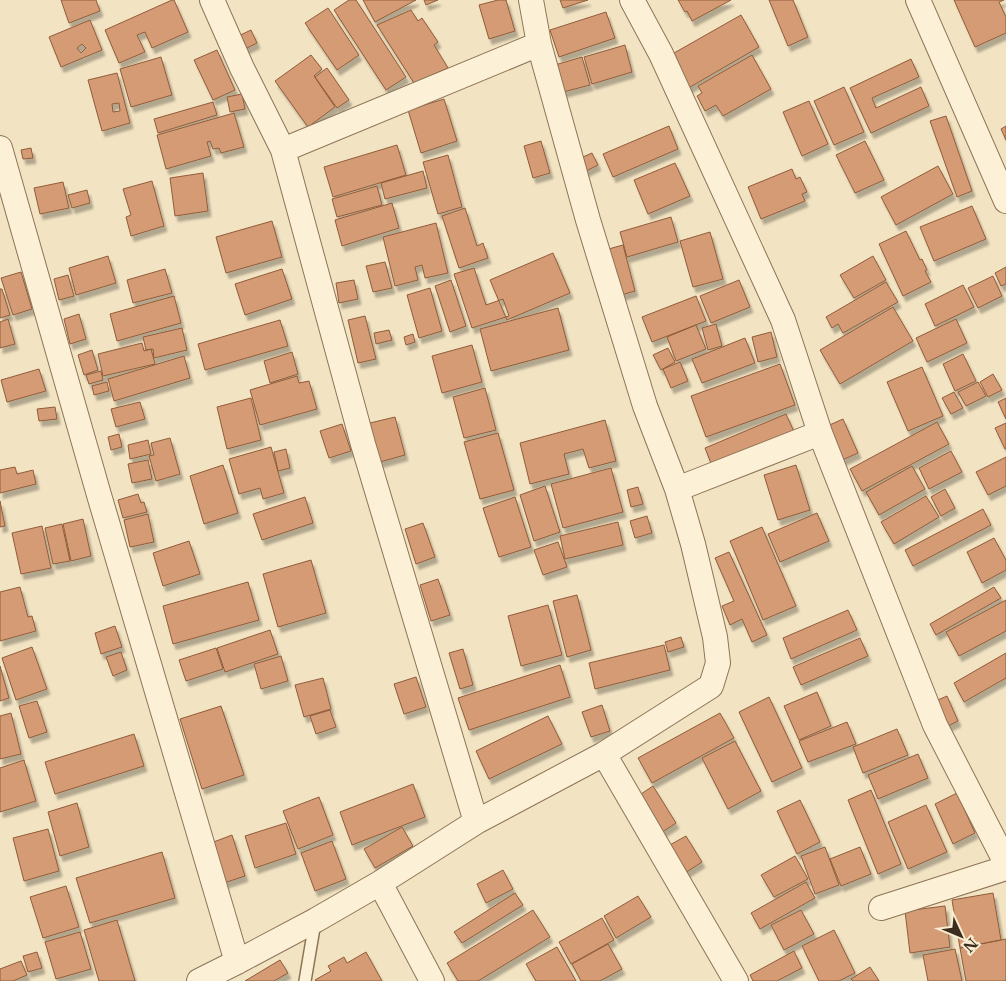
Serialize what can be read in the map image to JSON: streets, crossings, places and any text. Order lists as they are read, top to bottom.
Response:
{
  "north": "bottom right"
}
